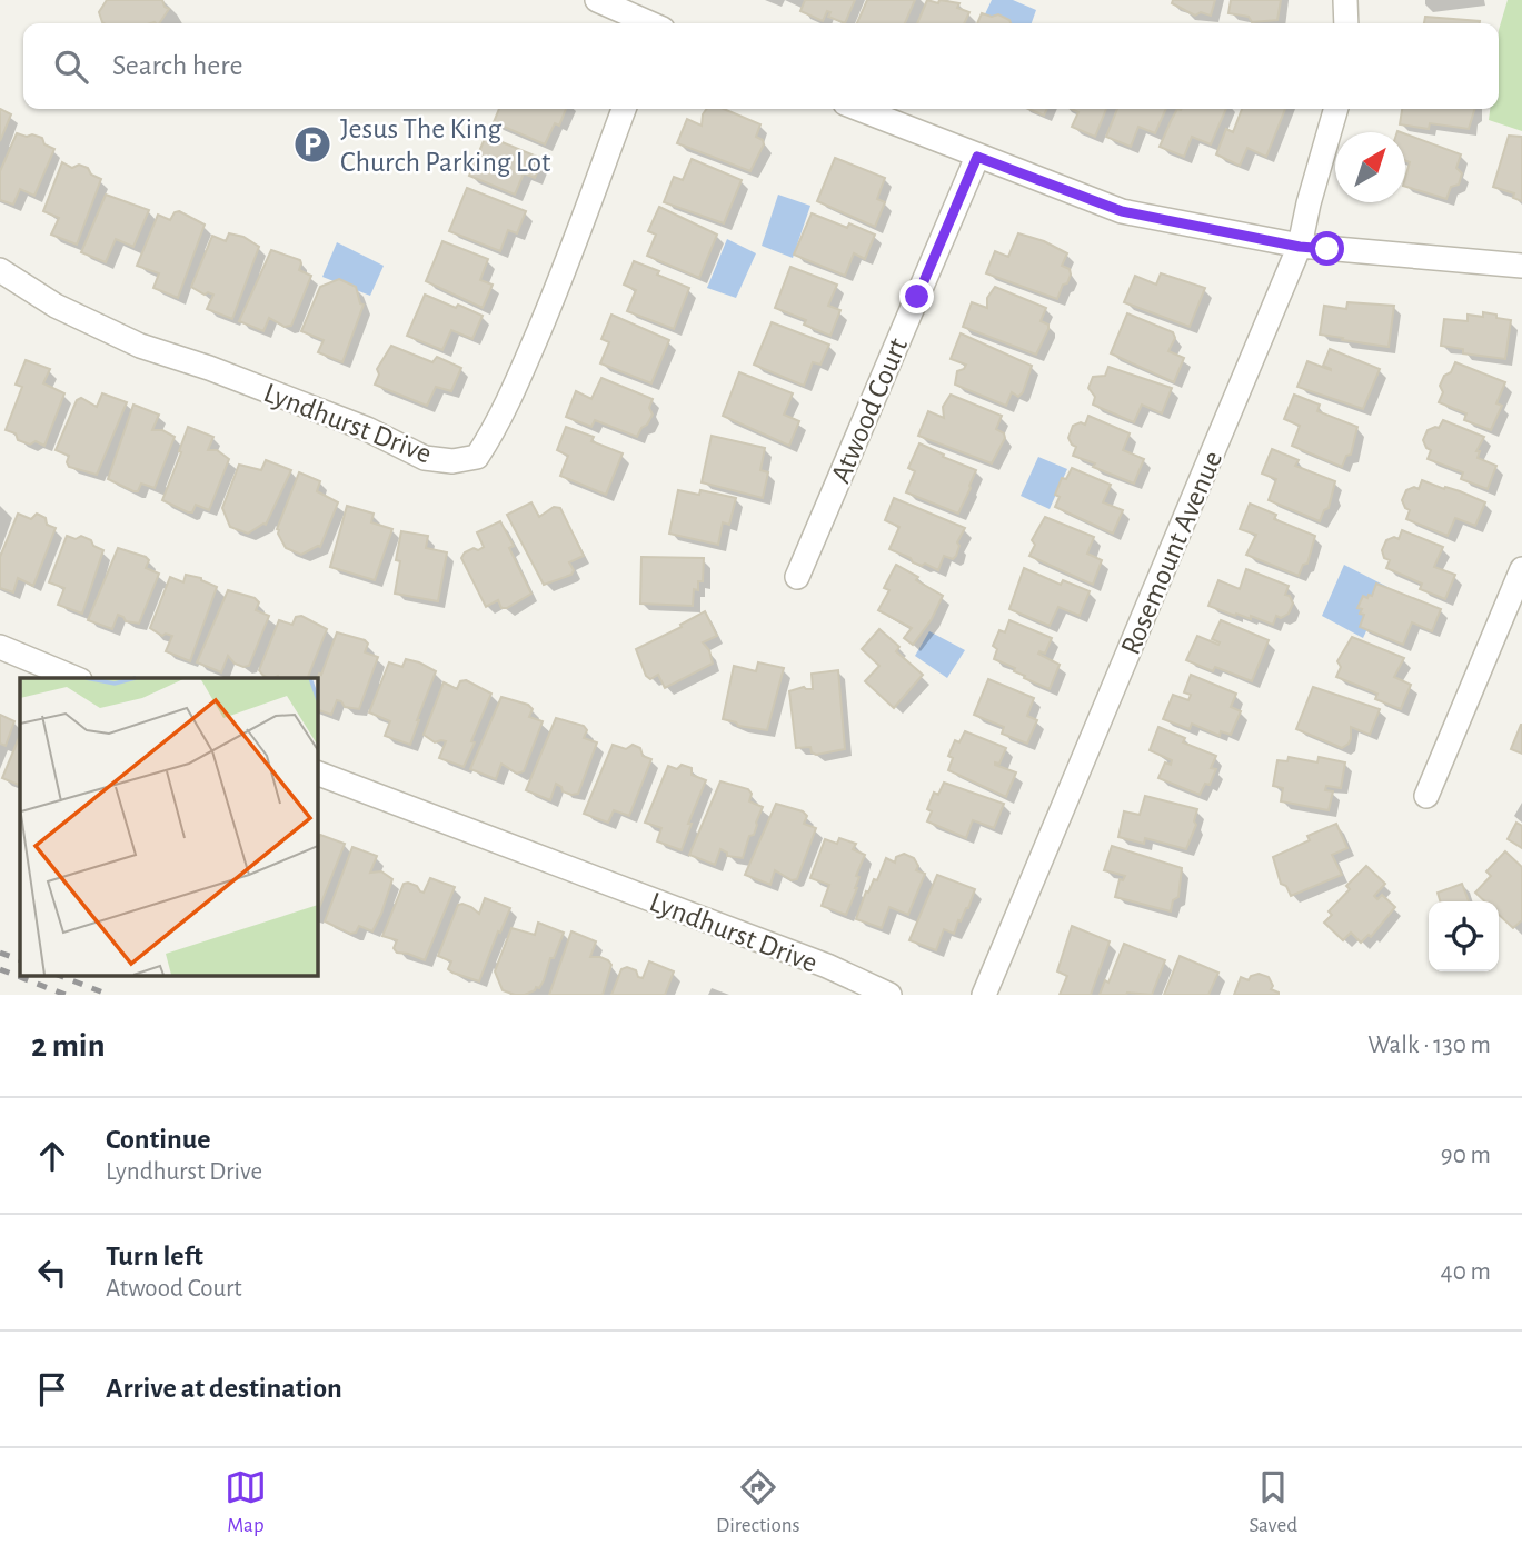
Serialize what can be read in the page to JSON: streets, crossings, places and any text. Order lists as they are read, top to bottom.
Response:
{
  "streets": {
    "street": ["Atwood Court", "Lyndhurst Drive", "Rosemount Avenue"]
  },
  "places": {
    "parking": ["Jesus The King Church Parking Lot"]
  },
  "north": "top right",
  "page": {
    "search": "Search here",
    "heading": ["2 min", "Walk · 130 m"],
    "list": [
      ["Continue", "Lyndhurst Drive", "90 m"],
      ["Turn left", "Atwood Court", "40 m"],
      "Arrive at destination"
    ],
    "nav": ["Map", "Directions", "Saved"]
  }
}
